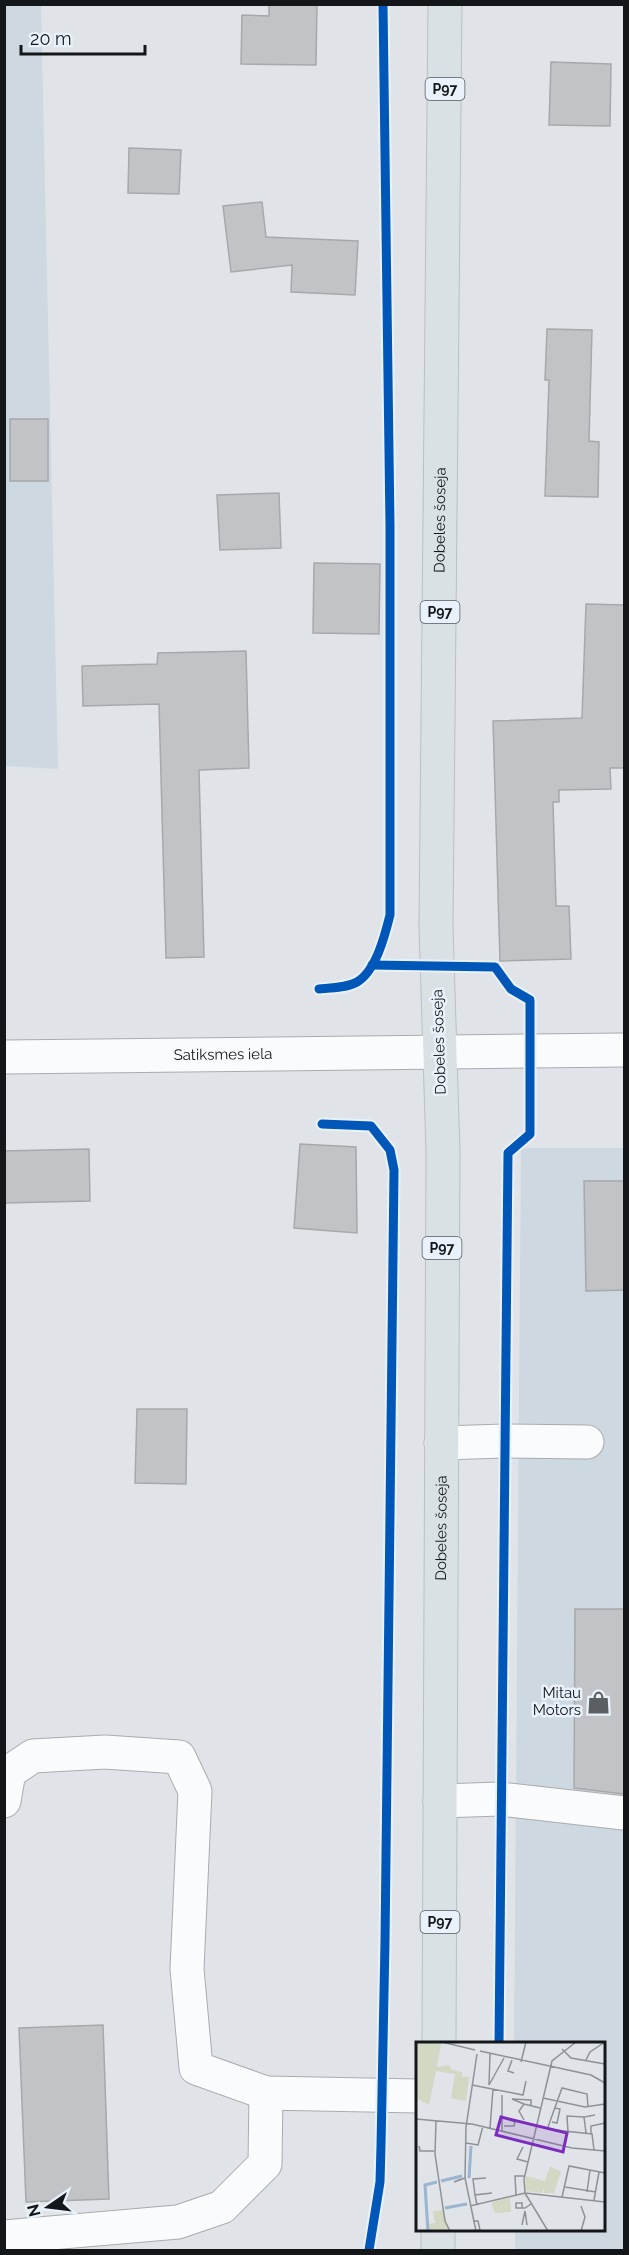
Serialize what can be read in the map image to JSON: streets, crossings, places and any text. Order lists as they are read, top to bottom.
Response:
{
  "streets": {
    "main road": ["P97", "Dobeles šoseja"],
    "street": ["Satiksmes iela"]
  },
  "crossings": [
    ["Dobeles šoseja", "Satiksmes iela"]
  ],
  "places": {
    "shop": ["Mitau Motors"]
  },
  "scale_bar": "20 m",
  "north": "left"
}
